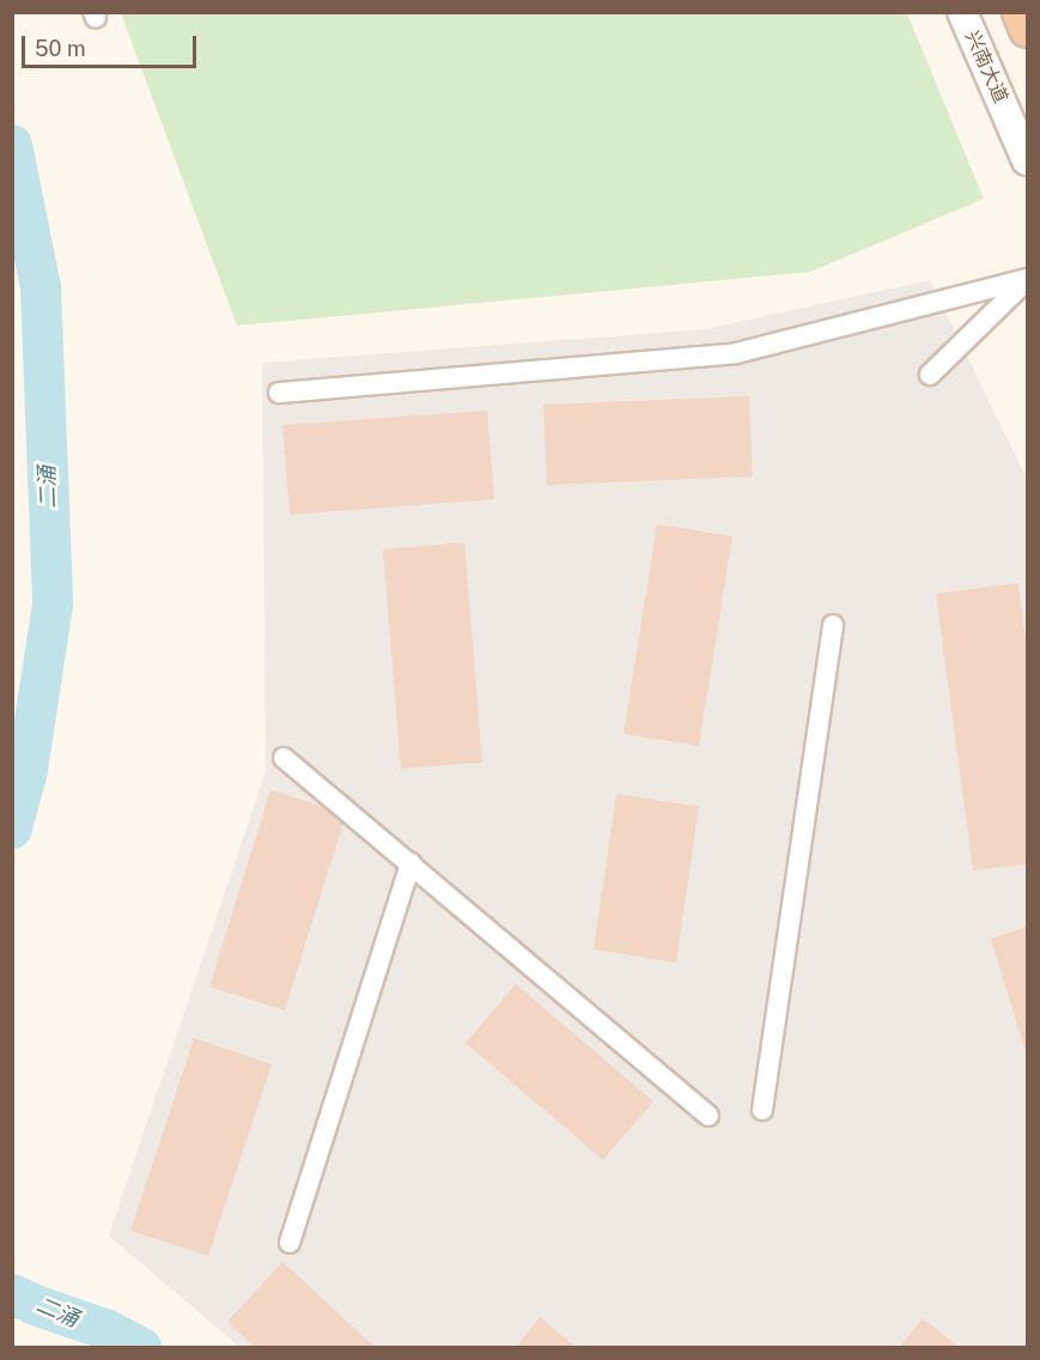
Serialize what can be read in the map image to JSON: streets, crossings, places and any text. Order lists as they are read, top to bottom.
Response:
{
  "streets": {
    "main road": ["兴南大道"]
  },
  "water": ["二涌"],
  "scale_bar": "50 m"
}
